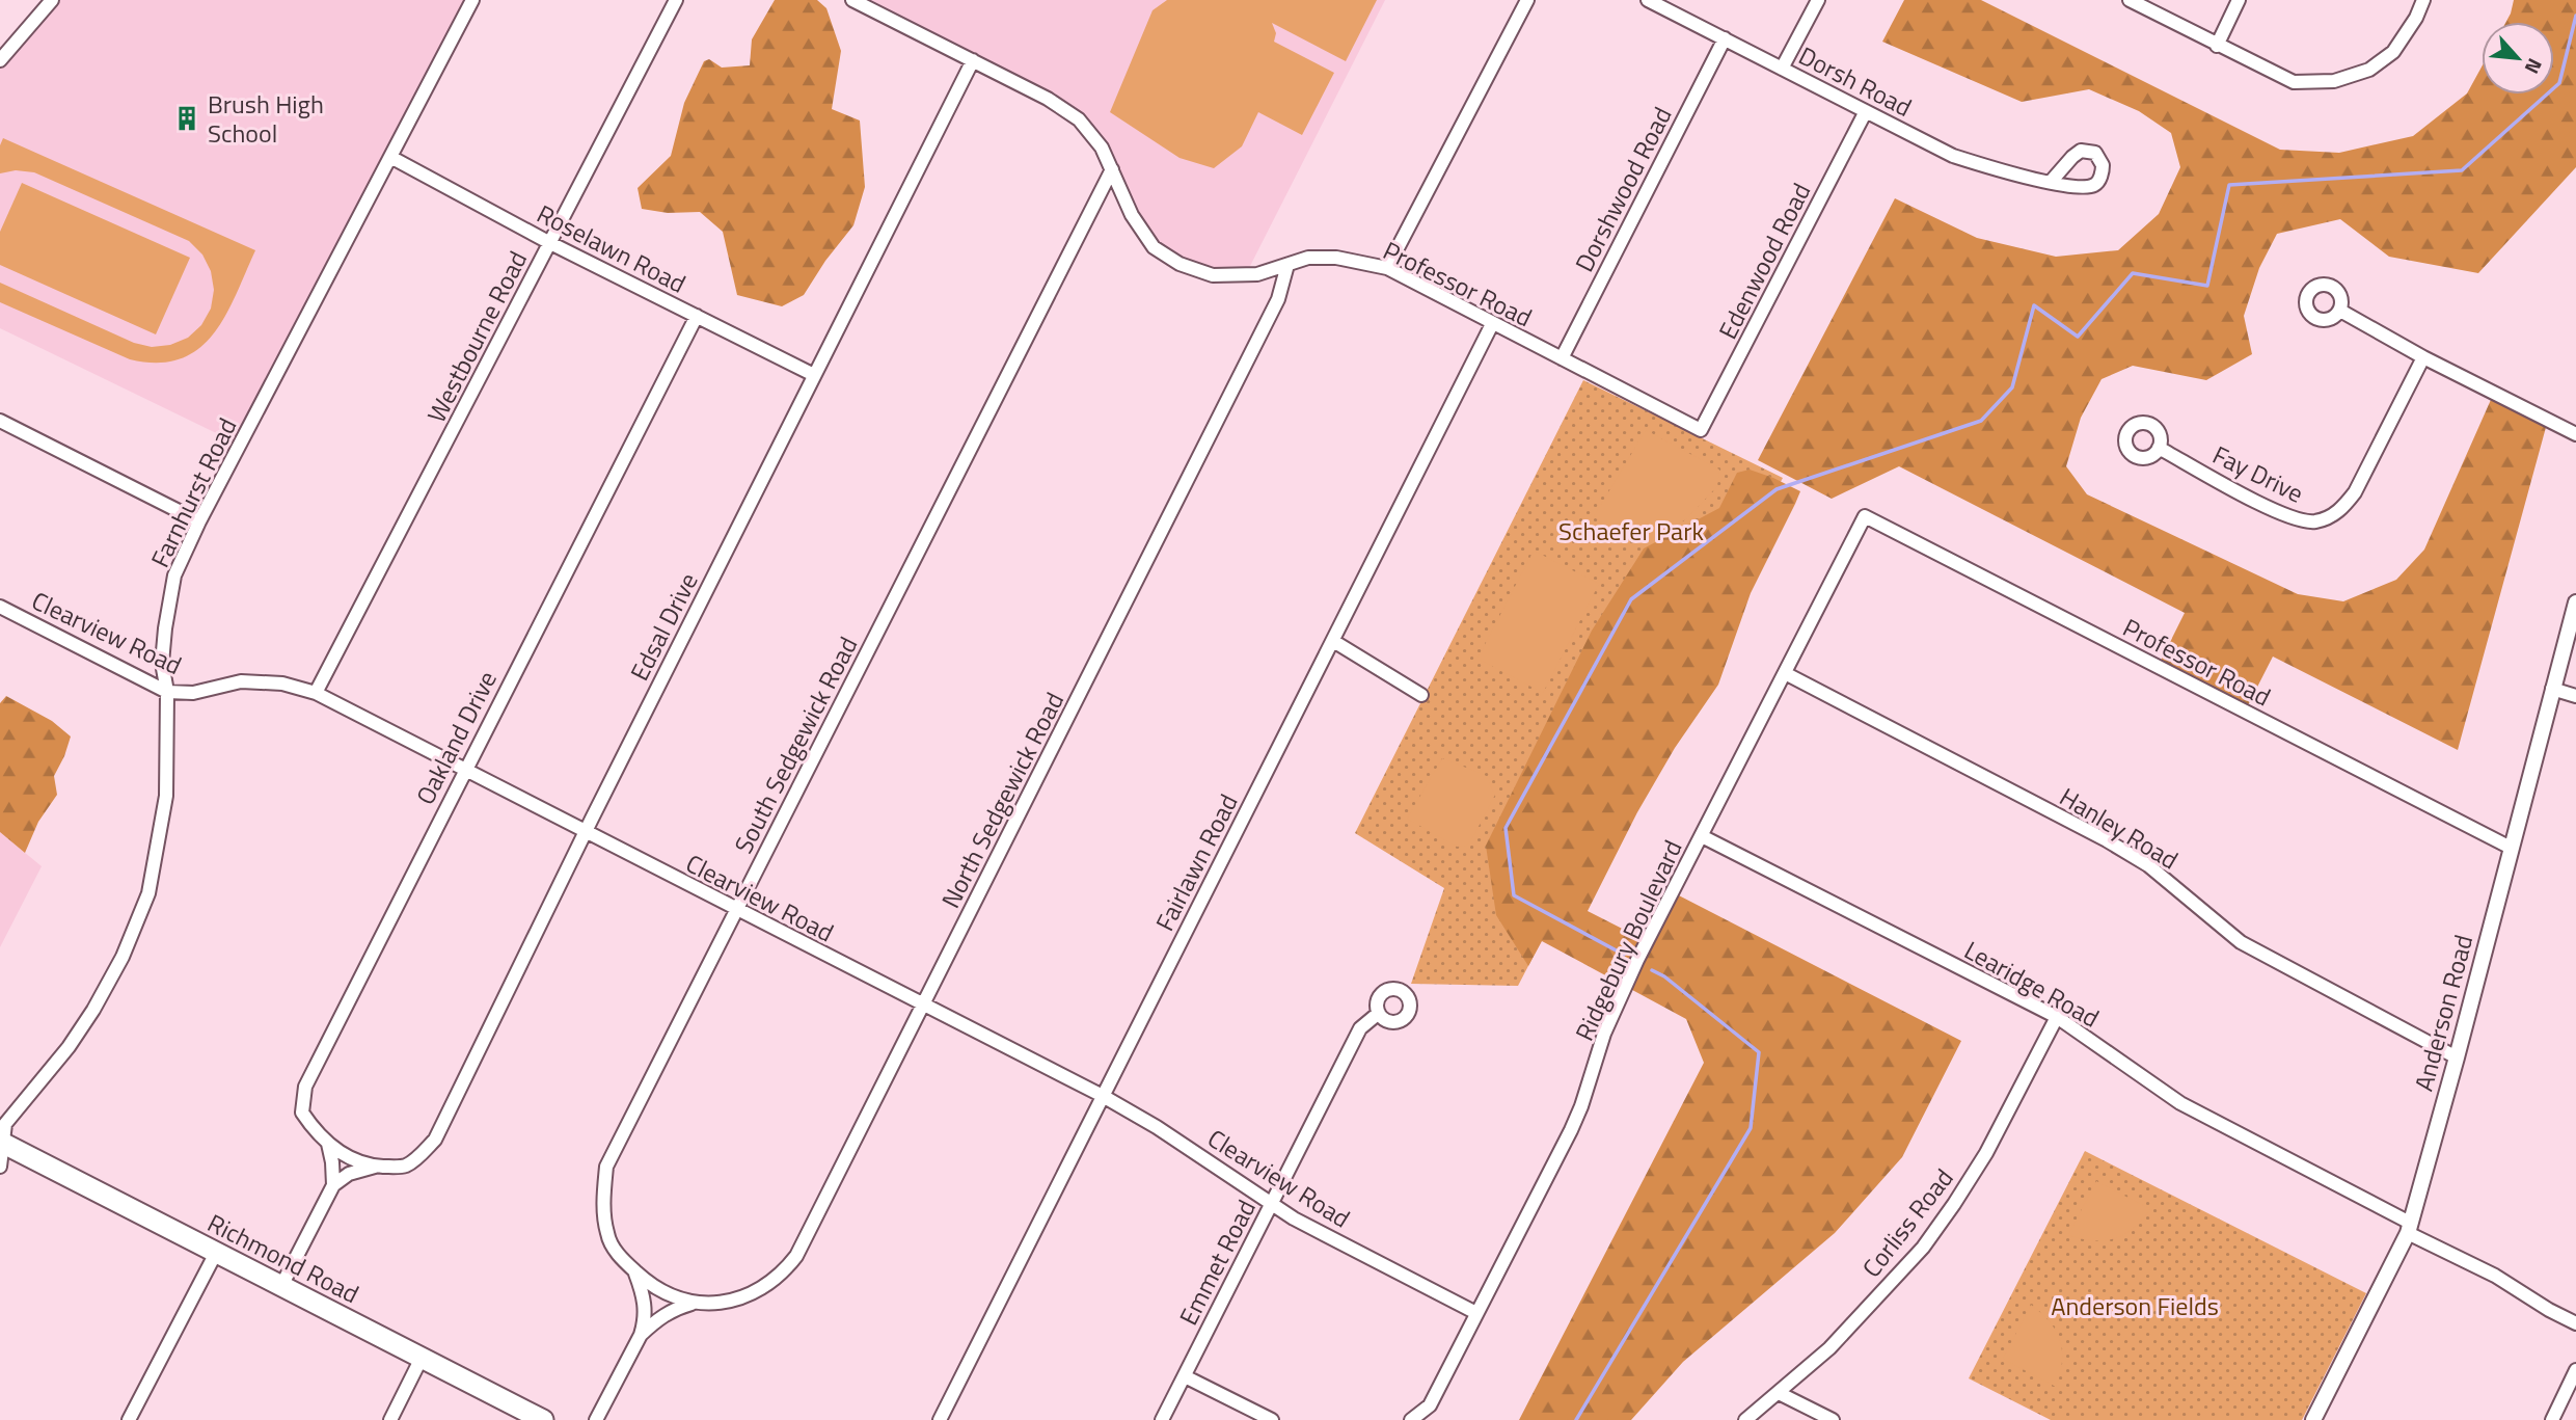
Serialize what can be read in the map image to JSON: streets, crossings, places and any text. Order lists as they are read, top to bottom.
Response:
{
  "streets": {
    "main road": ["Richmond Road"],
    "street": [
      "Dorsh Road",
      "Dorshwood Road",
      "Roselawn Road",
      "Edenwood Road",
      "Professor Road",
      "Westbourne Road",
      "Fay Drive",
      "Farnhurst Road",
      "Edsal Drive",
      "Clearview Road",
      "Oakland Drive",
      "South Sedgewick Road",
      "North Sedgewick Road",
      "Hanley Road",
      "Fairlawn Road",
      "Ridgebury Boulevard",
      "Learidge Road",
      "Anderson Road",
      "Corliss Road",
      "Emmet Road"
    ]
  },
  "crossings": [
    ["Dorsh Road", "Dorshwood Road"],
    ["Dorsh Road", "Edenwood Road"],
    ["Dorshwood Road", "Professor Road"],
    ["Roselawn Road", "Westbourne Road"],
    ["Roselawn Road", "Farnhurst Road"],
    ["Roselawn Road", "Edsal Drive"],
    ["Roselawn Road", "Oakland Drive"],
    ["Edenwood Road", "Professor Road"],
    ["Professor Road", "Edsal Drive"],
    ["Professor Road", "South Sedgewick Road"],
    ["Professor Road", "North Sedgewick Road"],
    ["Professor Road", "Fairlawn Road"],
    ["Professor Road", "Ridgebury Boulevard"],
    ["Professor Road", "Anderson Road"],
    ["Westbourne Road", "Clearview Road"],
    ["Farnhurst Road", "Clearview Road"],
    ["Farnhurst Road", "Richmond Road"],
    ["Edsal Drive", "Clearview Road"],
    ["Edsal Drive", "Oakland Drive"],
    ["Clearview Road", "Oakland Drive"],
    ["Clearview Road", "South Sedgewick Road"],
    ["Clearview Road", "North Sedgewick Road"],
    ["Clearview Road", "Fairlawn Road"],
    ["Clearview Road", "Ridgebury Boulevard"],
    ["Clearview Road", "Emmet Road"],
    ["South Sedgewick Road", "North Sedgewick Road"],
    ["Hanley Road", "Ridgebury Boulevard"],
    ["Hanley Road", "Anderson Road"],
    ["Ridgebury Boulevard", "Learidge Road"],
    ["Learidge Road", "Anderson Road"],
    ["Learidge Road", "Corliss Road"]
  ],
  "parks": ["Schaefer Park", "Anderson Fields"],
  "places": {
    "building": ["Brush High School"]
  },
  "north": "bottom right"
}
